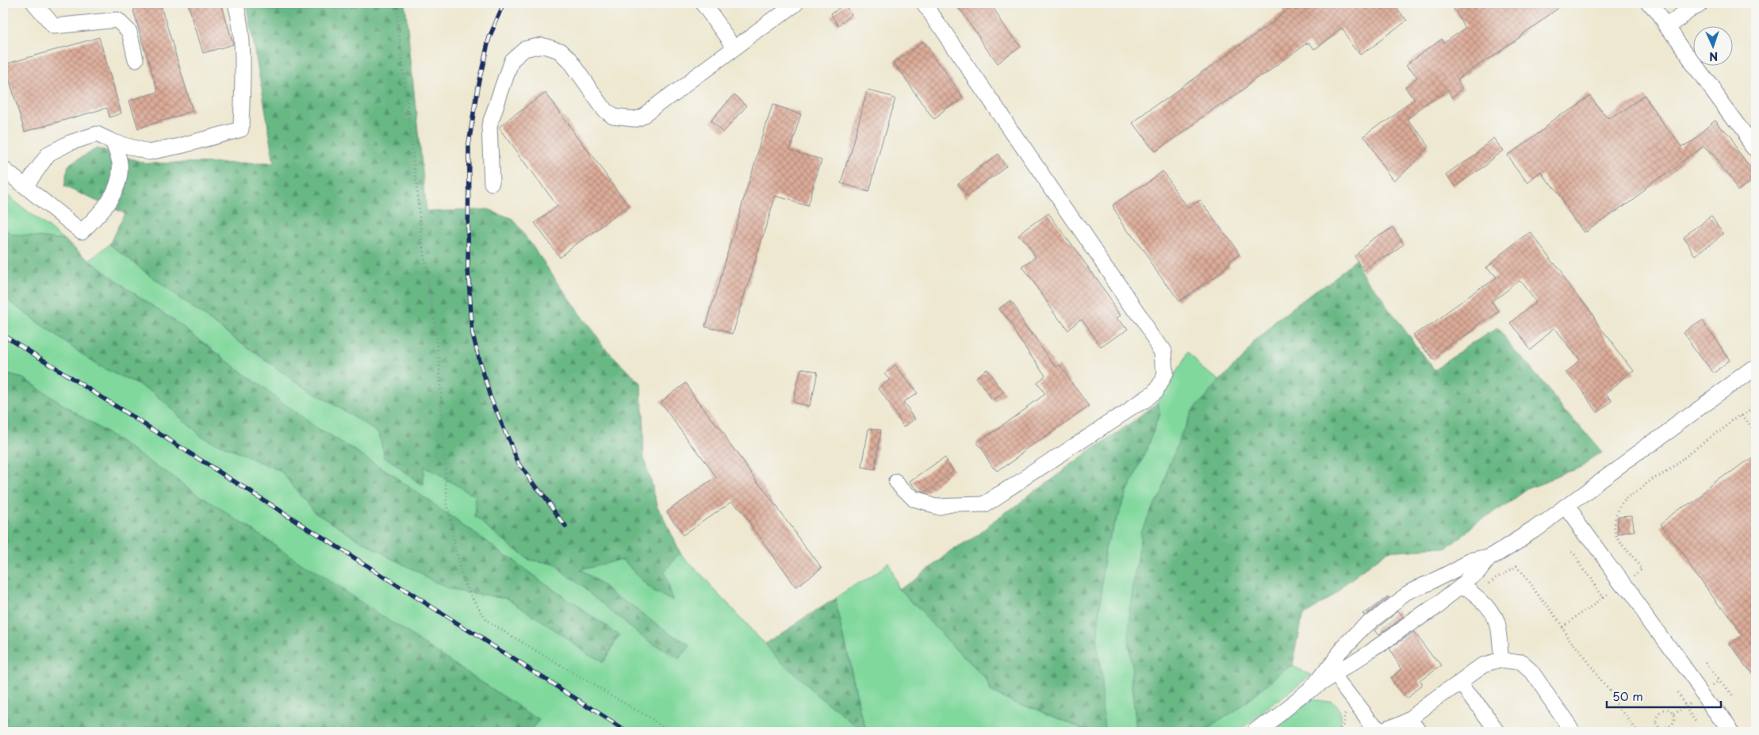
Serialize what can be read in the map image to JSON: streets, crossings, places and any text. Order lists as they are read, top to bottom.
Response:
{
  "scale_bar": "50 m",
  "north": "bottom"
}
